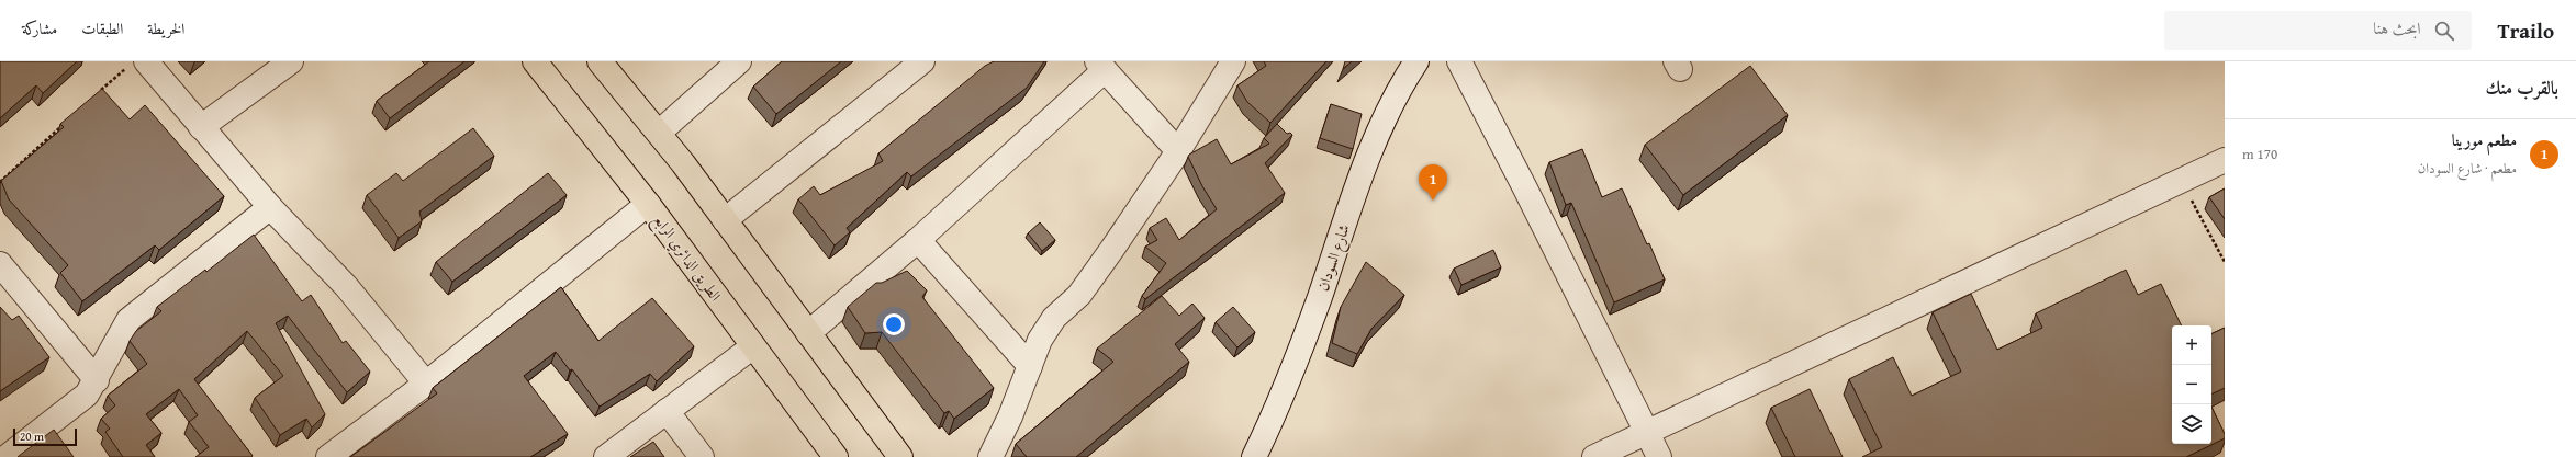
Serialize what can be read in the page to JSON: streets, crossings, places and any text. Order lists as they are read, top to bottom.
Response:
{
  "streets": {
    "main road": ["الطريق الدائري الرابع"],
    "street": ["شارع السودان"]
  },
  "scale_bar": "20 m",
  "page": {
    "header": "Trailo",
    "search": "ابحث هنا",
    "nav": ["الخريطة", "الطبقات", "مشاركة"],
    "heading": "بالقرب منك",
    "list": [
      {
        "mark": "1",
        "name": "مطعم مورينا",
        "note": "مطعم · شارع السودان",
        "value": "170 m"
      }
    ],
    "pins": "1",
    "map_buttons": ["+", "−"],
    "scale": "20 m"
  }
}
